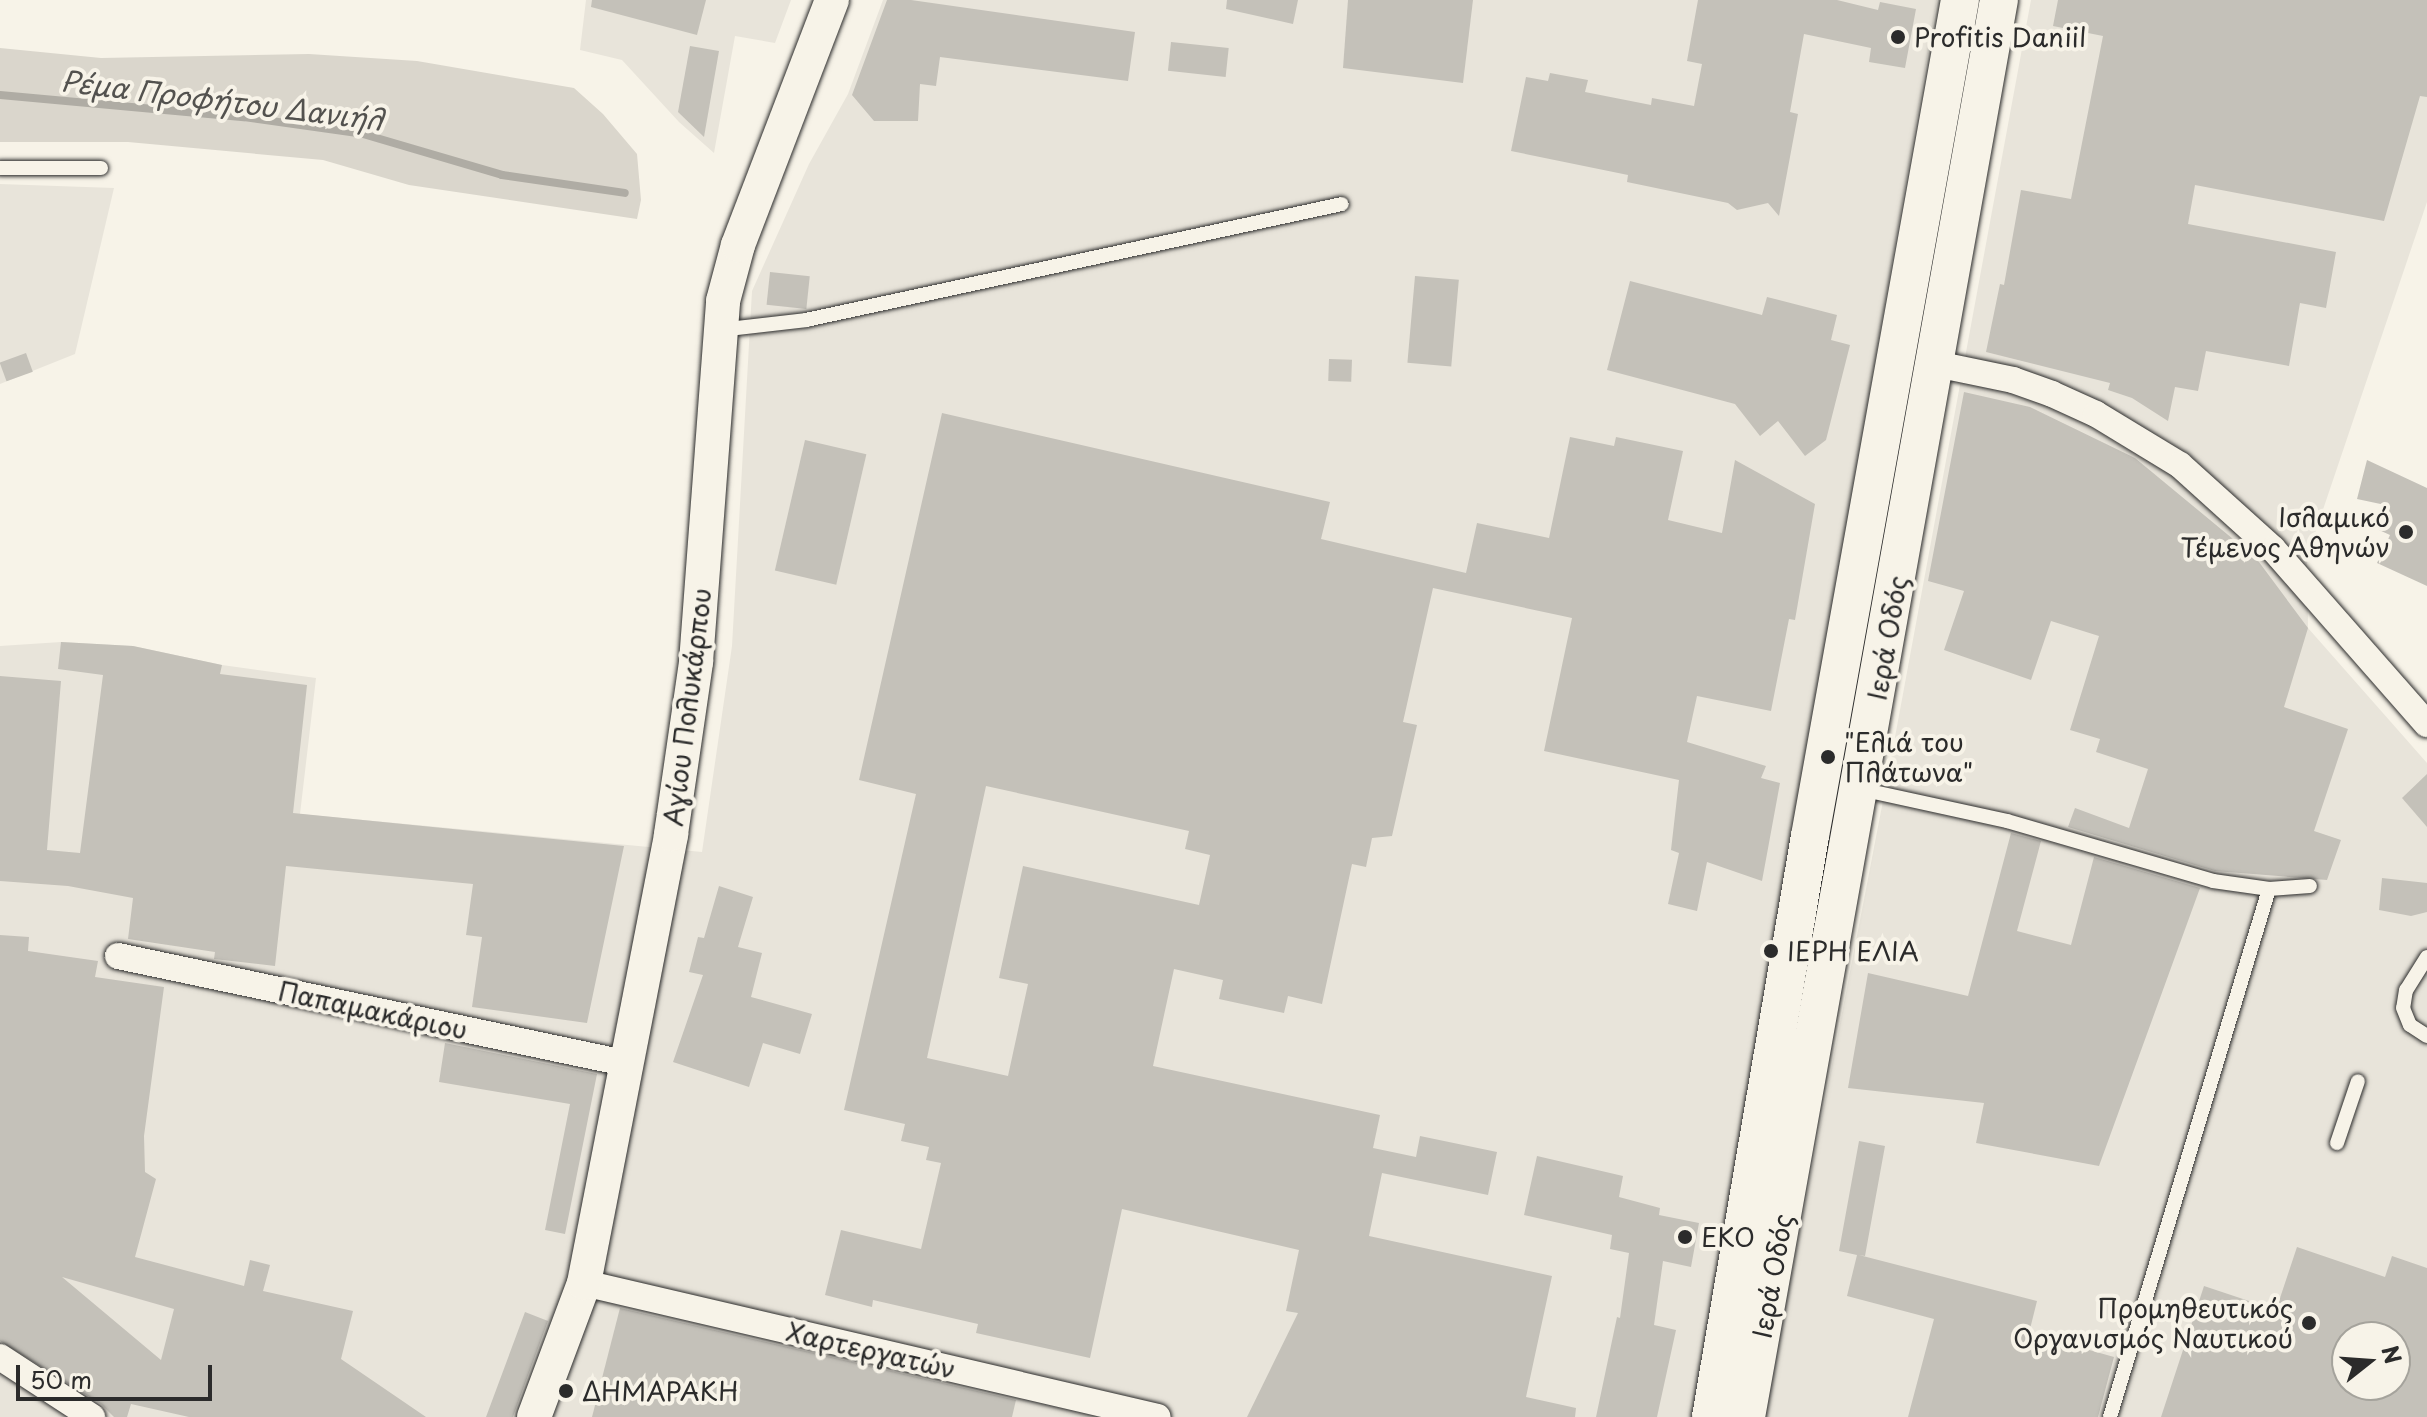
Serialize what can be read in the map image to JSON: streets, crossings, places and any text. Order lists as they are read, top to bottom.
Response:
{
  "streets": {
    "main road": ["Ιερά Οδός"],
    "street": ["Αγίου Πολυκάρπου", "Παπαμακάριου", "Χαρτεργατών"]
  },
  "crossings": [
    ["Αγίου Πολυκάρπου", "Παπαμακάριου"],
    ["Αγίου Πολυκάρπου", "Χαρτεργατών"]
  ],
  "water": ["Ρέμα Προφήτου Δανιήλ"],
  "places": [
    "Profitis Daniil",
    "Ισλαμικό Τέμενος Αθηνών",
    "\"Ελιά του Πλάτωνα\"",
    "ΙΕΡΗ ΕΛΙΑ",
    "EKO",
    "Προμηθευτικός Οργανισμός Ναυτικού",
    "ΔΗΜΑΡΑΚΗ"
  ],
  "scale_bar": "50 m",
  "north": "right"
}
